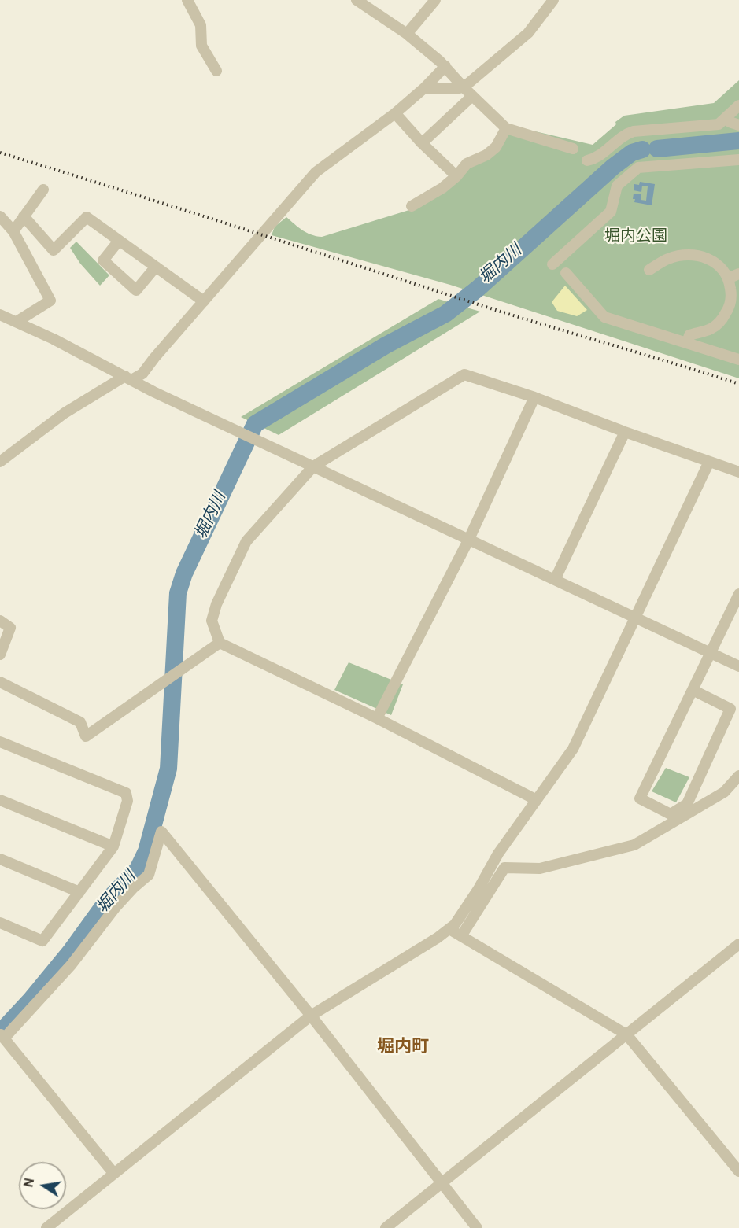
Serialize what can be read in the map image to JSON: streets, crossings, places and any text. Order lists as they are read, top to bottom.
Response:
{
  "districts": ["堀内町"],
  "water": ["堀内川"],
  "parks": ["堀内公園"],
  "north": "left"
}
